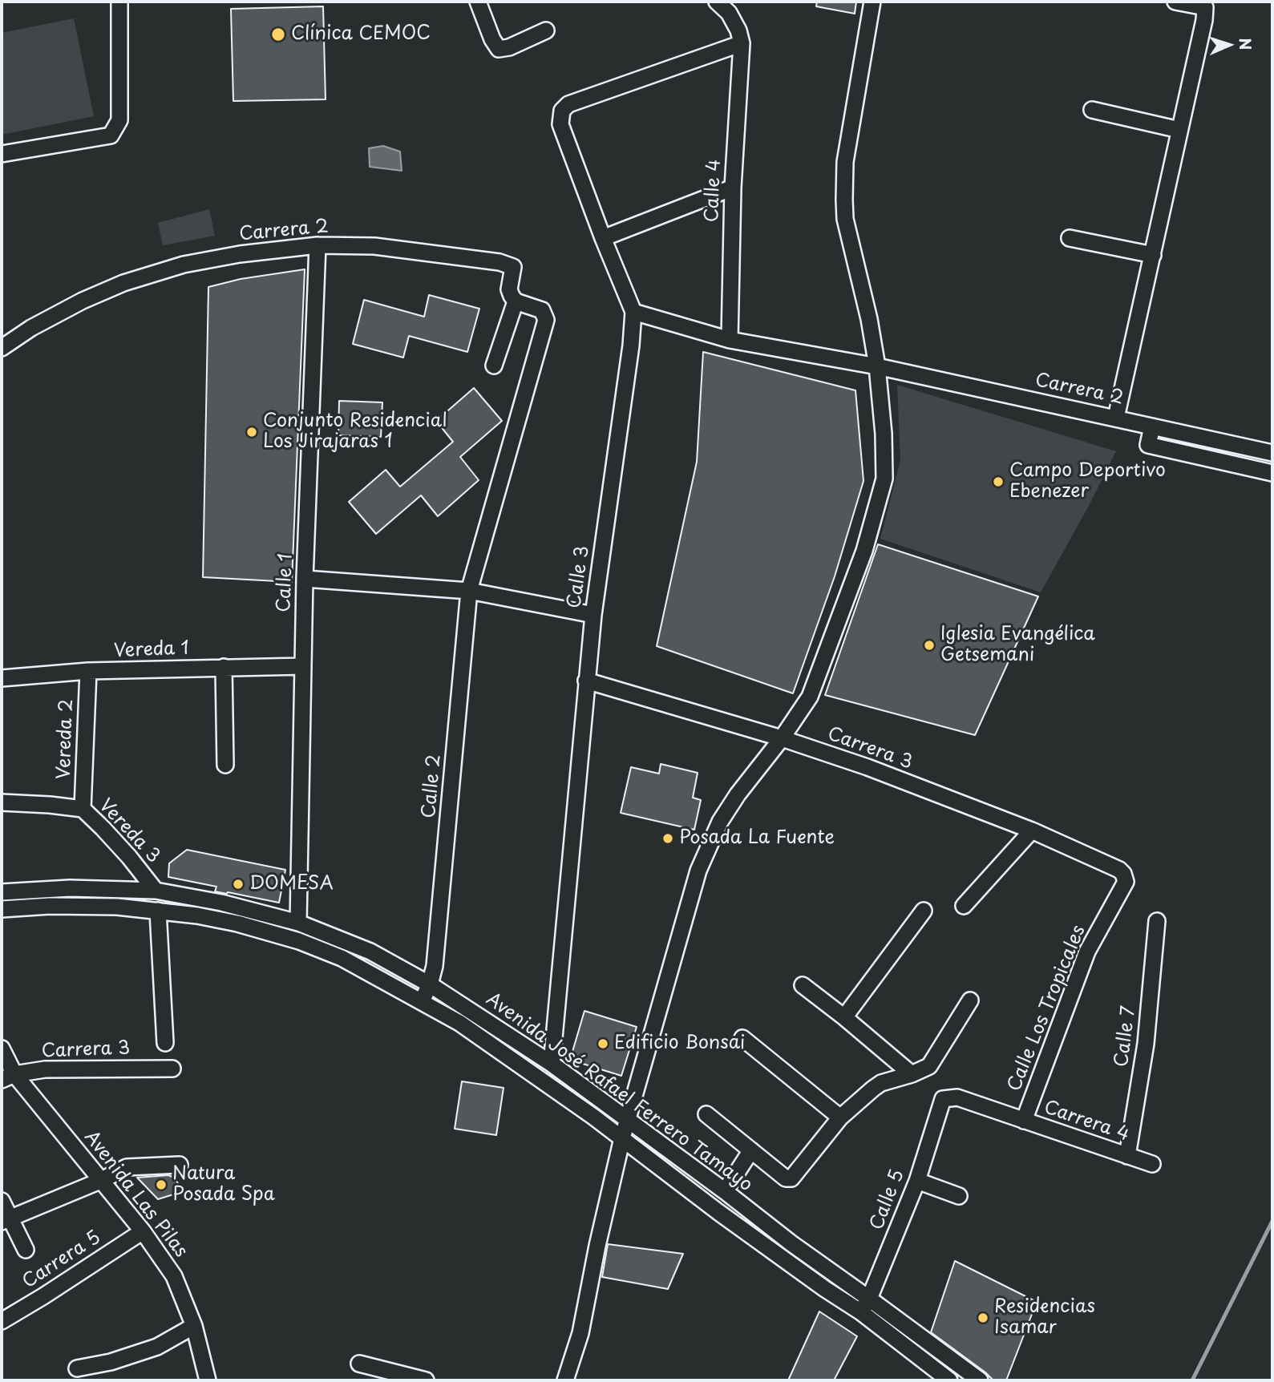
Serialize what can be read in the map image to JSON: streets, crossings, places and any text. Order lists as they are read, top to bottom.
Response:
{
  "streets": {
    "street": [
      "Calle 4",
      "Carrera 2",
      "Calle 3",
      "Calle 1",
      "Vereda 1",
      "Vereda 2",
      "Carrera 3",
      "Calle 2",
      "Vereda 3",
      "Calle Los Tropicales",
      "Calle 7",
      "Avenida José Rafael Ferrero Tamayo",
      "Carrera 4",
      "Avenida Las Pilas",
      "Calle 5",
      "Carrera 5"
    ]
  },
  "crossings": [
    ["Calle 4", "Carrera 2"],
    ["Calle 4", "Calle 3"],
    ["Carrera 2", "Calle 3"],
    ["Carrera 2", "Calle 1"],
    ["Carrera 2", "Calle 2"],
    ["Calle 3", "Carrera 3"],
    ["Calle 3", "Avenida José Rafael Ferrero Tamayo"],
    ["Calle 1", "Vereda 1"],
    ["Calle 1", "Avenida José Rafael Ferrero Tamayo"],
    ["Vereda 1", "Vereda 2"],
    ["Vereda 2", "Vereda 3"],
    ["Carrera 3", "Calle Los Tropicales"],
    ["Carrera 3", "Avenida Las Pilas"],
    ["Calle 2", "Avenida José Rafael Ferrero Tamayo"],
    ["Vereda 3", "Avenida José Rafael Ferrero Tamayo"],
    ["Calle Los Tropicales", "Carrera 4"],
    ["Calle 7", "Carrera 4"],
    ["Avenida José Rafael Ferrero Tamayo", "Calle 5"],
    ["Carrera 4", "Calle 5"],
    ["Avenida Las Pilas", "Carrera 5"]
  ],
  "places": [
    "Clínica CEMOC",
    "Conjunto Residencial Los Jirajaras 1",
    "Campo Deportivo Ebenezer",
    "Iglesia Evangélica Getsemani",
    "Posada La Fuente",
    "DOMESA",
    "Edificio Bonsai",
    "Natura Posada Spa",
    "Residencias Isamar"
  ],
  "north": "right"
}
